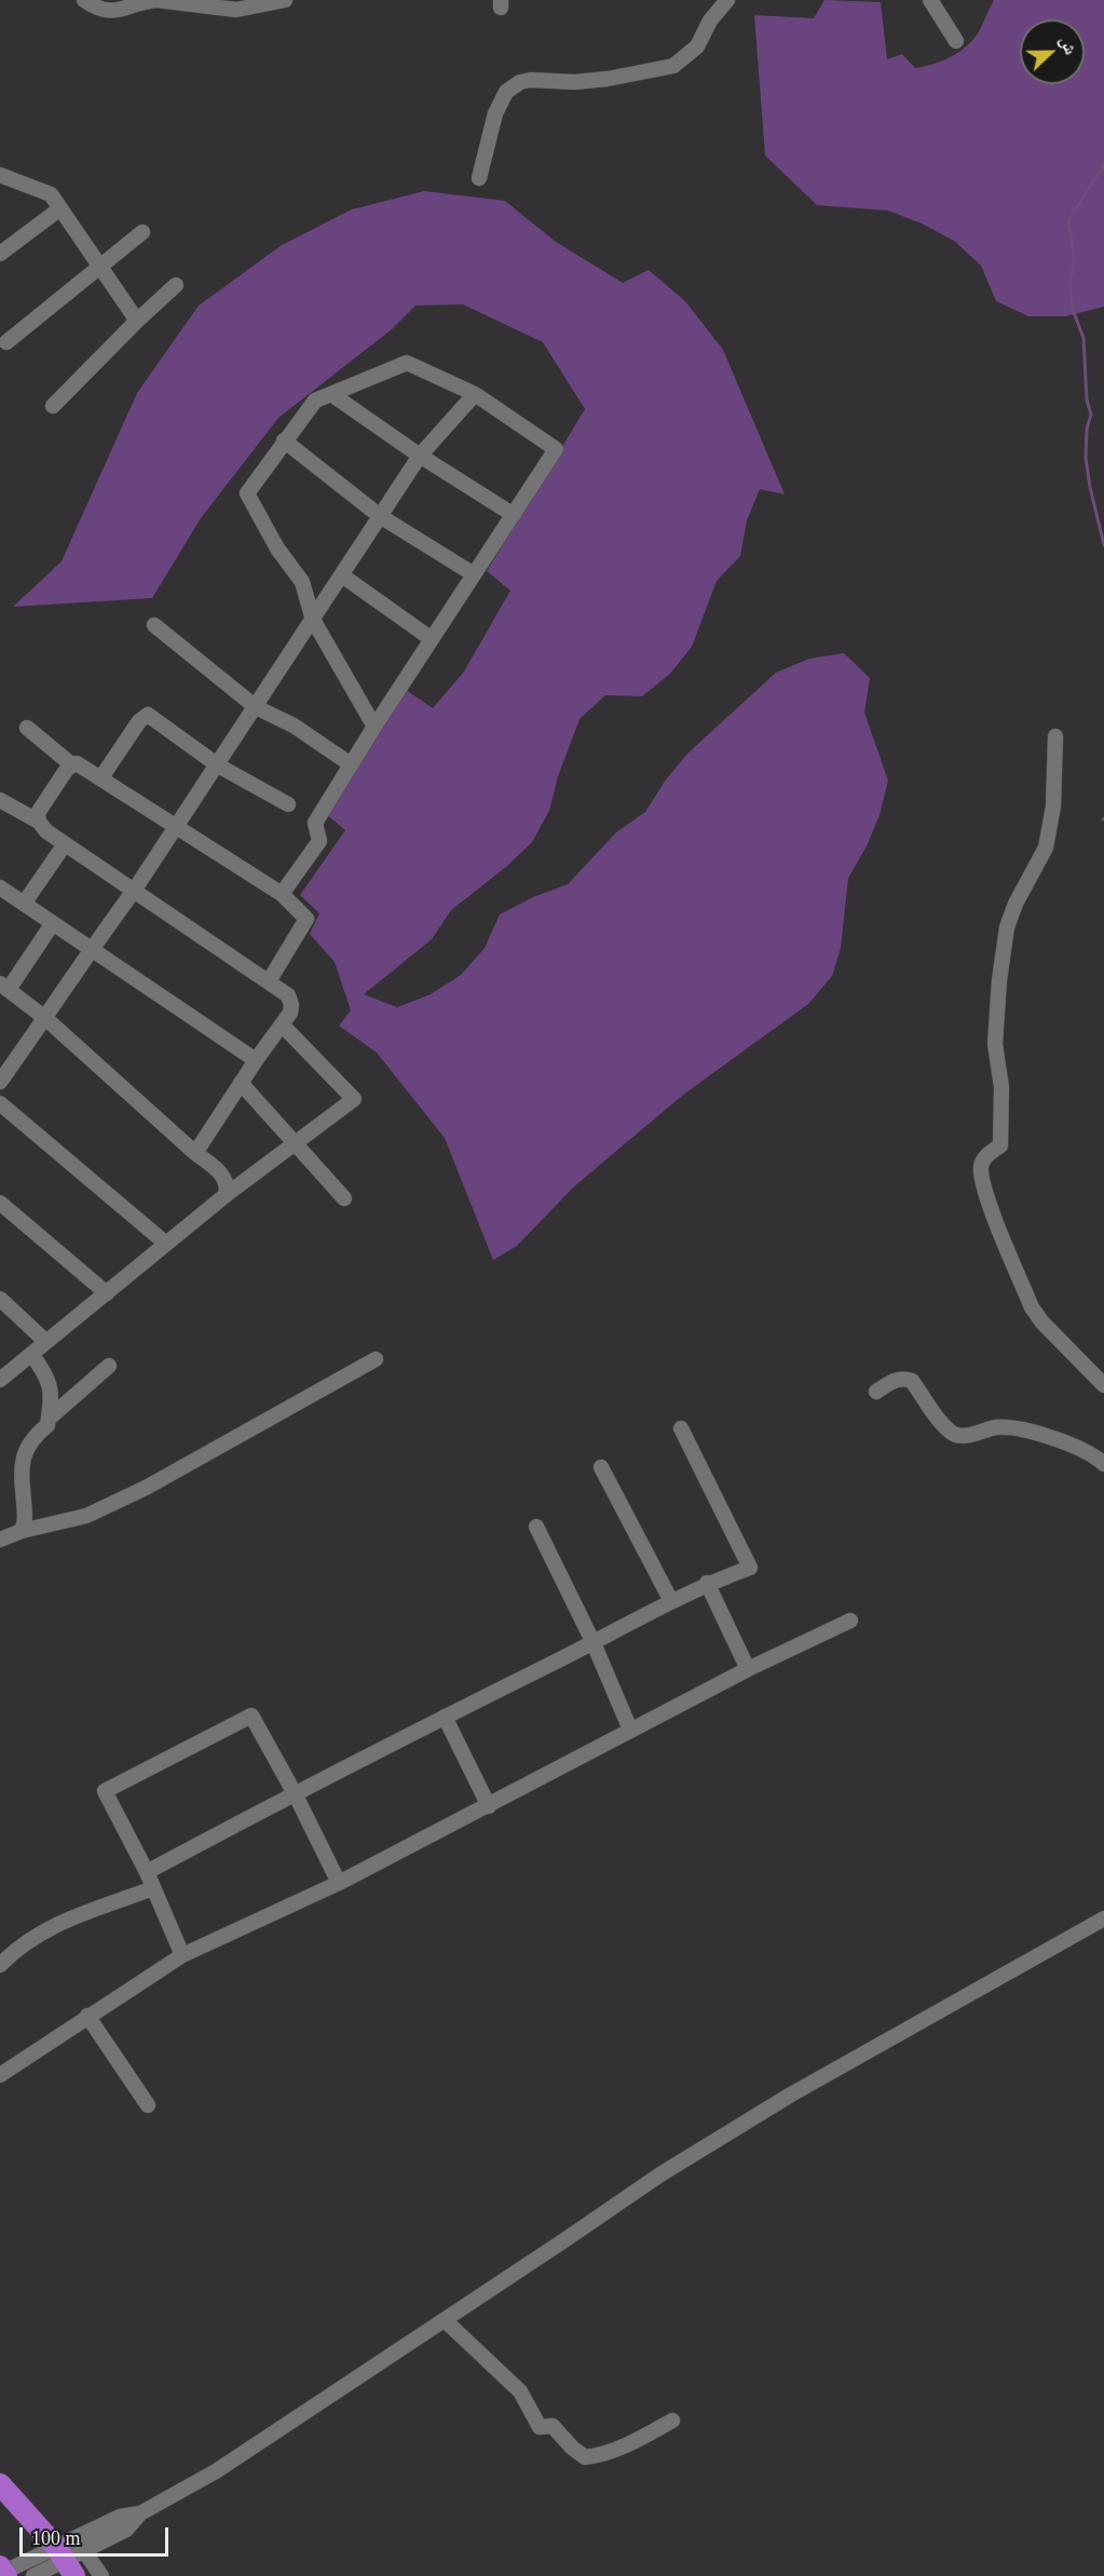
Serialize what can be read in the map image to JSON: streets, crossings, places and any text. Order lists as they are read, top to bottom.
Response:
{
  "scale_bar": "100 m",
  "north": "right"
}
